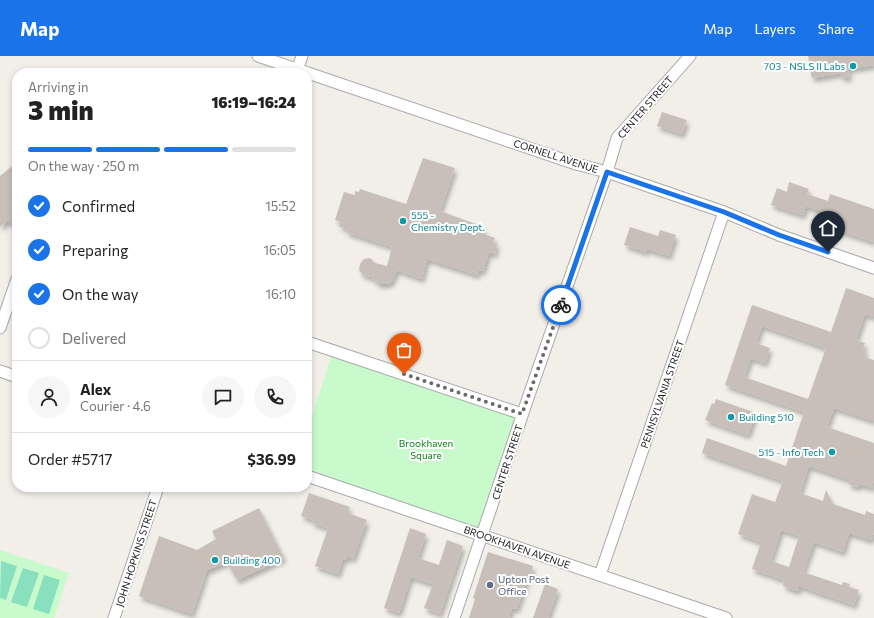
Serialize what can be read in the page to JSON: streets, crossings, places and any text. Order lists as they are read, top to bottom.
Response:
{
  "streets": {
    "street": [
      "CENTER STREET",
      "CORNELL AVENUE",
      "PENNSYLVANIA STREET",
      "BROOKHAVEN AVENUE",
      "JOHN HOPKINS STREET"
    ]
  },
  "crossings": [
    ["CENTER STREET", "CORNELL AVENUE"],
    ["CENTER STREET", "BROOKHAVEN AVENUE"],
    ["CORNELL AVENUE", "PENNSYLVANIA STREET"],
    ["PENNSYLVANIA STREET", "BROOKHAVEN AVENUE"]
  ],
  "parks": ["Brookhaven Square"],
  "places": [
    "703 - NSLS II Labs",
    "555 - Chemistry Dept.",
    "Building 510",
    "515 - Info Tech",
    "Building 400",
    "Upton Post Office"
  ],
  "page": {
    "header": "Map",
    "nav": ["Map", "Layers", "Share"],
    "heading": ["3 min", "Arriving in", "16:19–16:24"],
    "panel": [
      "Alex",
      "Courier · 4.6",
      "Order #5717",
      "$36.99"
    ],
    "bar": "On the way · 250 m",
    "list": [
      ["Confirmed", "15:52"],
      ["Preparing", "16:05"],
      ["On the way", "16:10"],
      "Delivered"
    ]
  }
}
